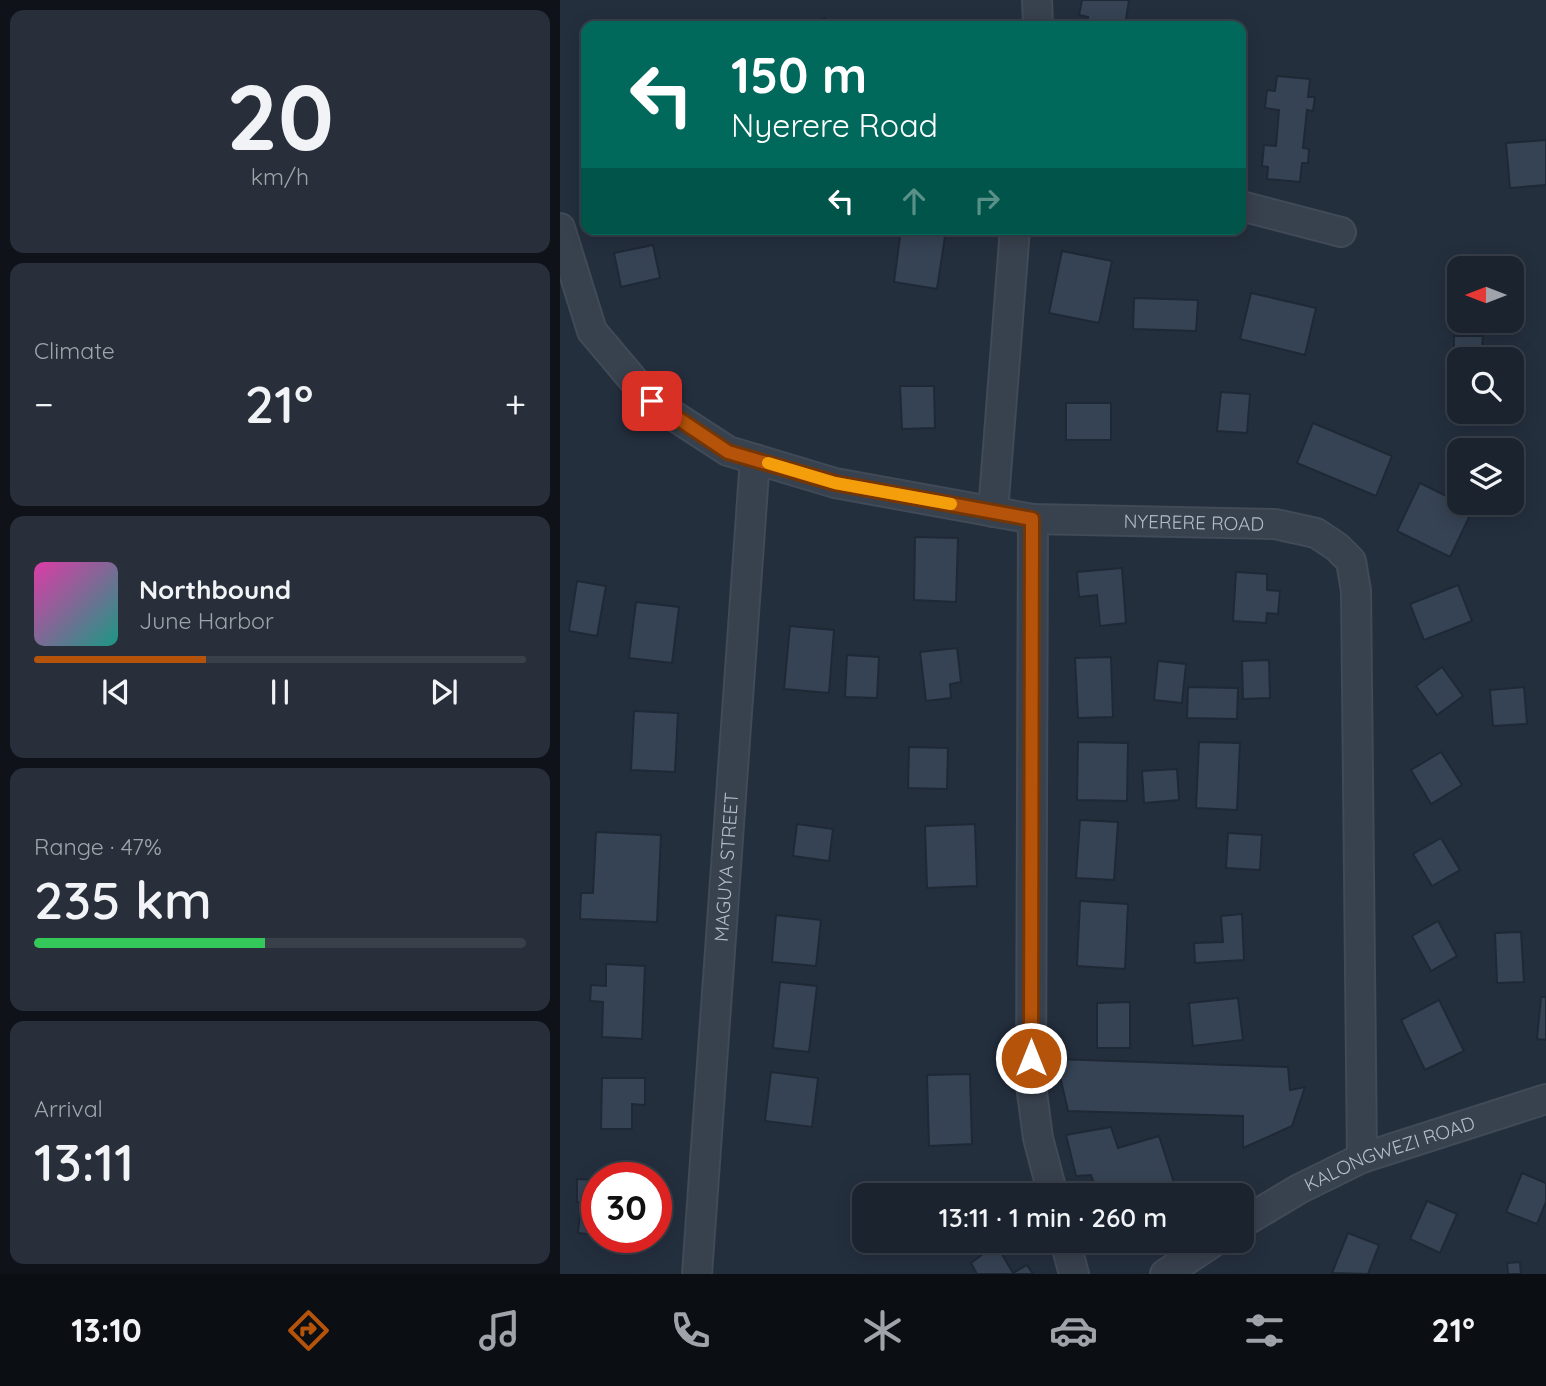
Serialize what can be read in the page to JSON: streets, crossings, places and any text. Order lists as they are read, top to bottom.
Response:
{
  "streets": {
    "street": ["NYERERE ROAD", "MAGUYA STREET", "KALONGWEZI ROAD"]
  },
  "crossings": [
    ["NYERERE ROAD", "MAGUYA STREET"],
    ["NYERERE ROAD", "KALONGWEZI ROAD"]
  ],
  "north": "left",
  "page": {
    "tile": [
      ["20", "km/h"],
      "Climate",
      ["Range · 47%", "235 km"],
      ["Arrival", "13:11"]
    ],
    "turn": ["150 m", "Nyerere Road"],
    "heat": ["−", "21°", "+"],
    "song": ["Northbound", "June Harbor"],
    "limit": "30",
    "trip": "13:11 · 1 min · 260 m",
    "tabs": ["13:10", "21°"]
  }
}
